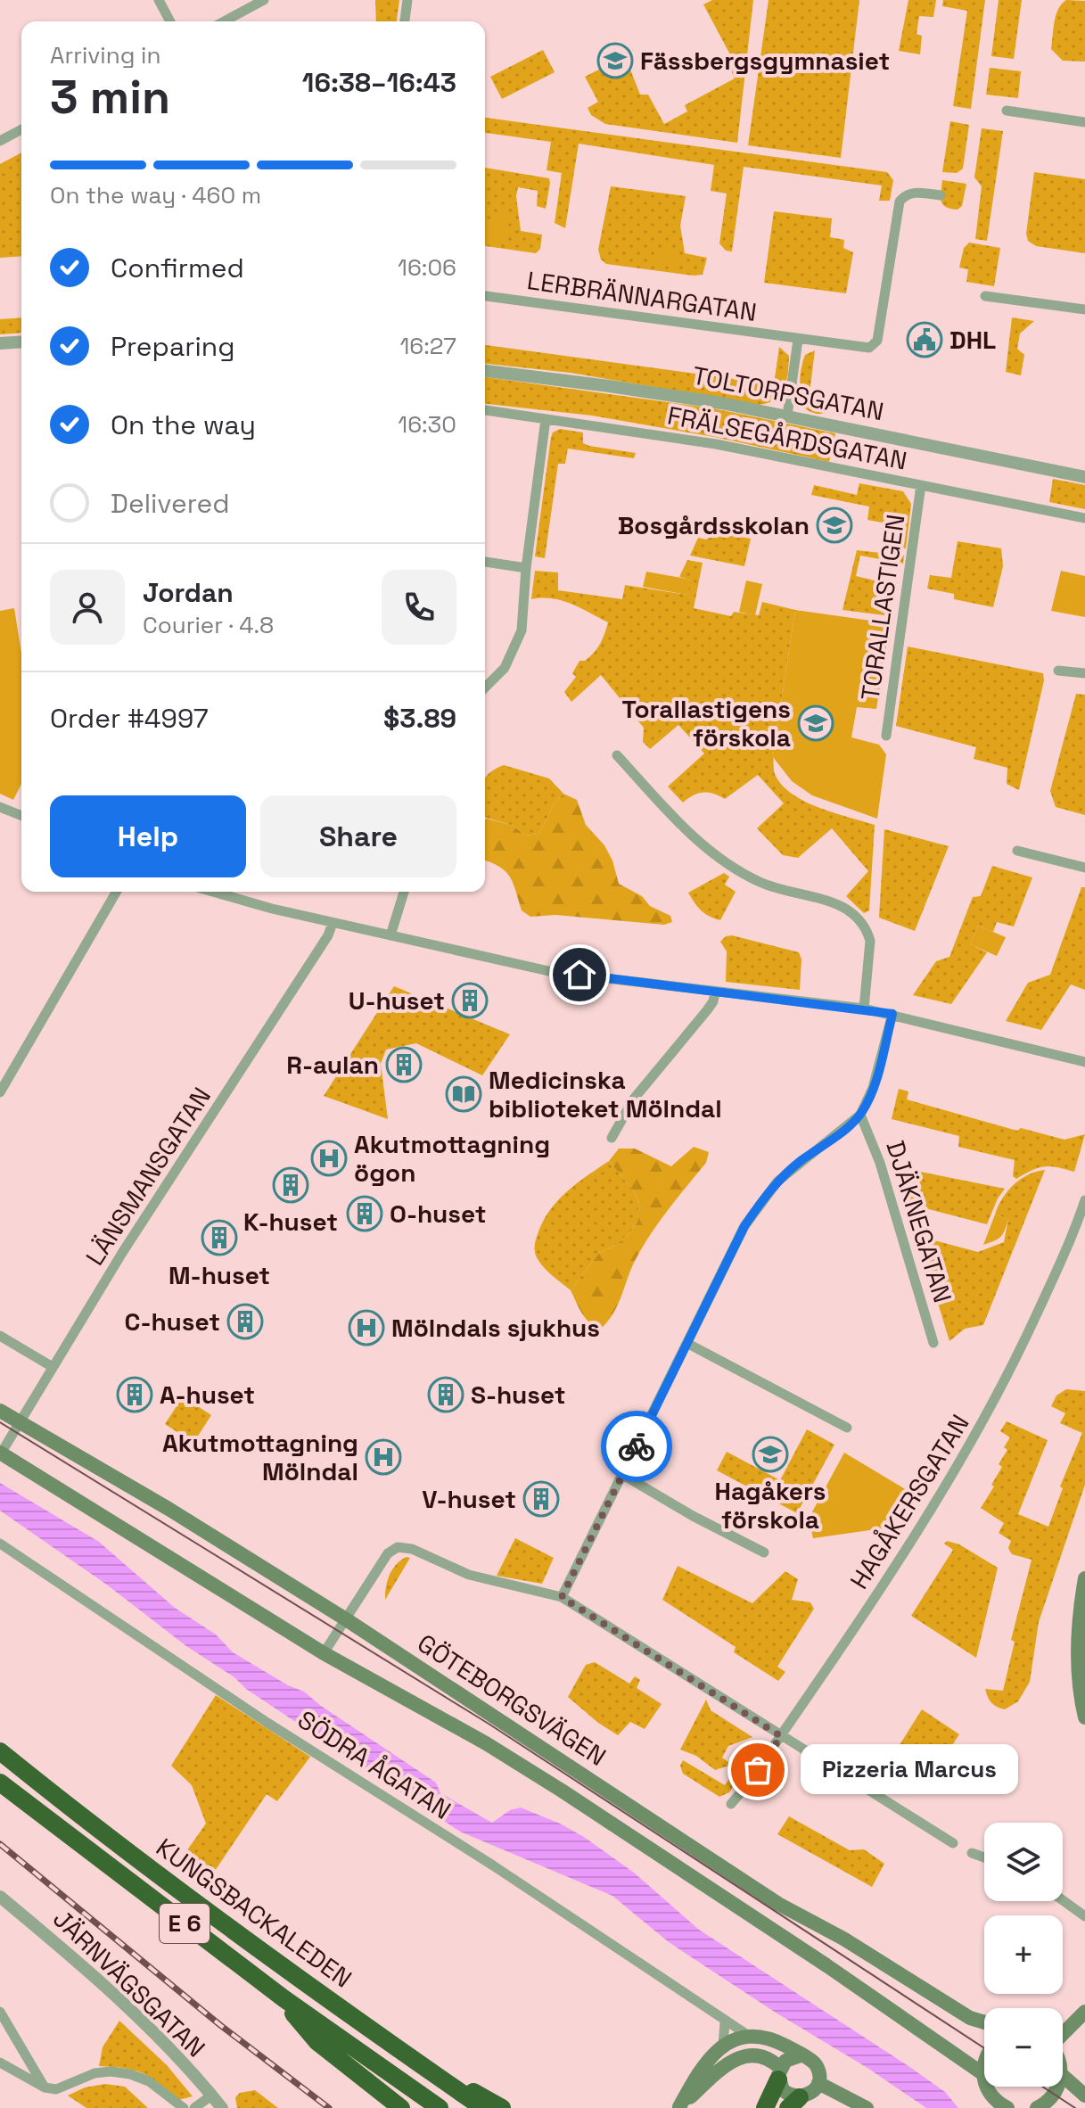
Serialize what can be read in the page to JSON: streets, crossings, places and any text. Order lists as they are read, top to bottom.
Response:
{
  "streets": {
    "highway": ["KUNGSBACKALEDEN", "E 6"],
    "main road": ["GÖTEBORGSVÄGEN"],
    "street": [
      "LERBRÄNNARGATAN",
      "TOLTORPSGATAN",
      "FRÄLSEGÅRDSGATAN",
      "TORALLASTIGEN",
      "LÄNSMANSGATAN",
      "DJÄKNEGATAN",
      "HAGÅKERSGATAN",
      "SÖDRA ÅGATAN",
      "JÄRNVÄGSGATAN"
    ]
  },
  "crossings": [
    ["FRÄLSEGÅRDSGATAN", "TORALLASTIGEN"],
    ["LÄNSMANSGATAN", "GÖTEBORGSVÄGEN"]
  ],
  "places": {
    "school or university": [
      "Fässbergsgymnasiet",
      "Bosgårdsskolan",
      "Torallastigens förskola",
      "Hagåkers förskola"
    ],
    "public building": ["DHL"],
    "building": [
      "U-huset",
      "R-aulan",
      "K-huset",
      "O-huset",
      "M-huset",
      "C-huset",
      "A-huset",
      "S-huset",
      "V-huset"
    ],
    "library": ["Medicinska biblioteket Mölndal"],
    "hospital": ["Akutmottagning ögon", "Mölndals sjukhus", "Akutmottagning Mölndal"],
    "other": ["Pizzeria Marcus"]
  },
  "page": {
    "heading": ["3 min", "Arriving in", "16:38–16:43"],
    "panel": [
      "Jordan",
      "Courier · 4.8",
      "Order #4997",
      "$3.89"
    ],
    "bar": "On the way · 460 m",
    "list": [
      ["Confirmed", "16:06"],
      ["Preparing", "16:27"],
      ["On the way", "16:30"],
      "Delivered"
    ],
    "buttons": ["Help", "Share"],
    "bubble": "Pizzeria Marcus",
    "map_buttons": ["+", "−"]
  }
}
